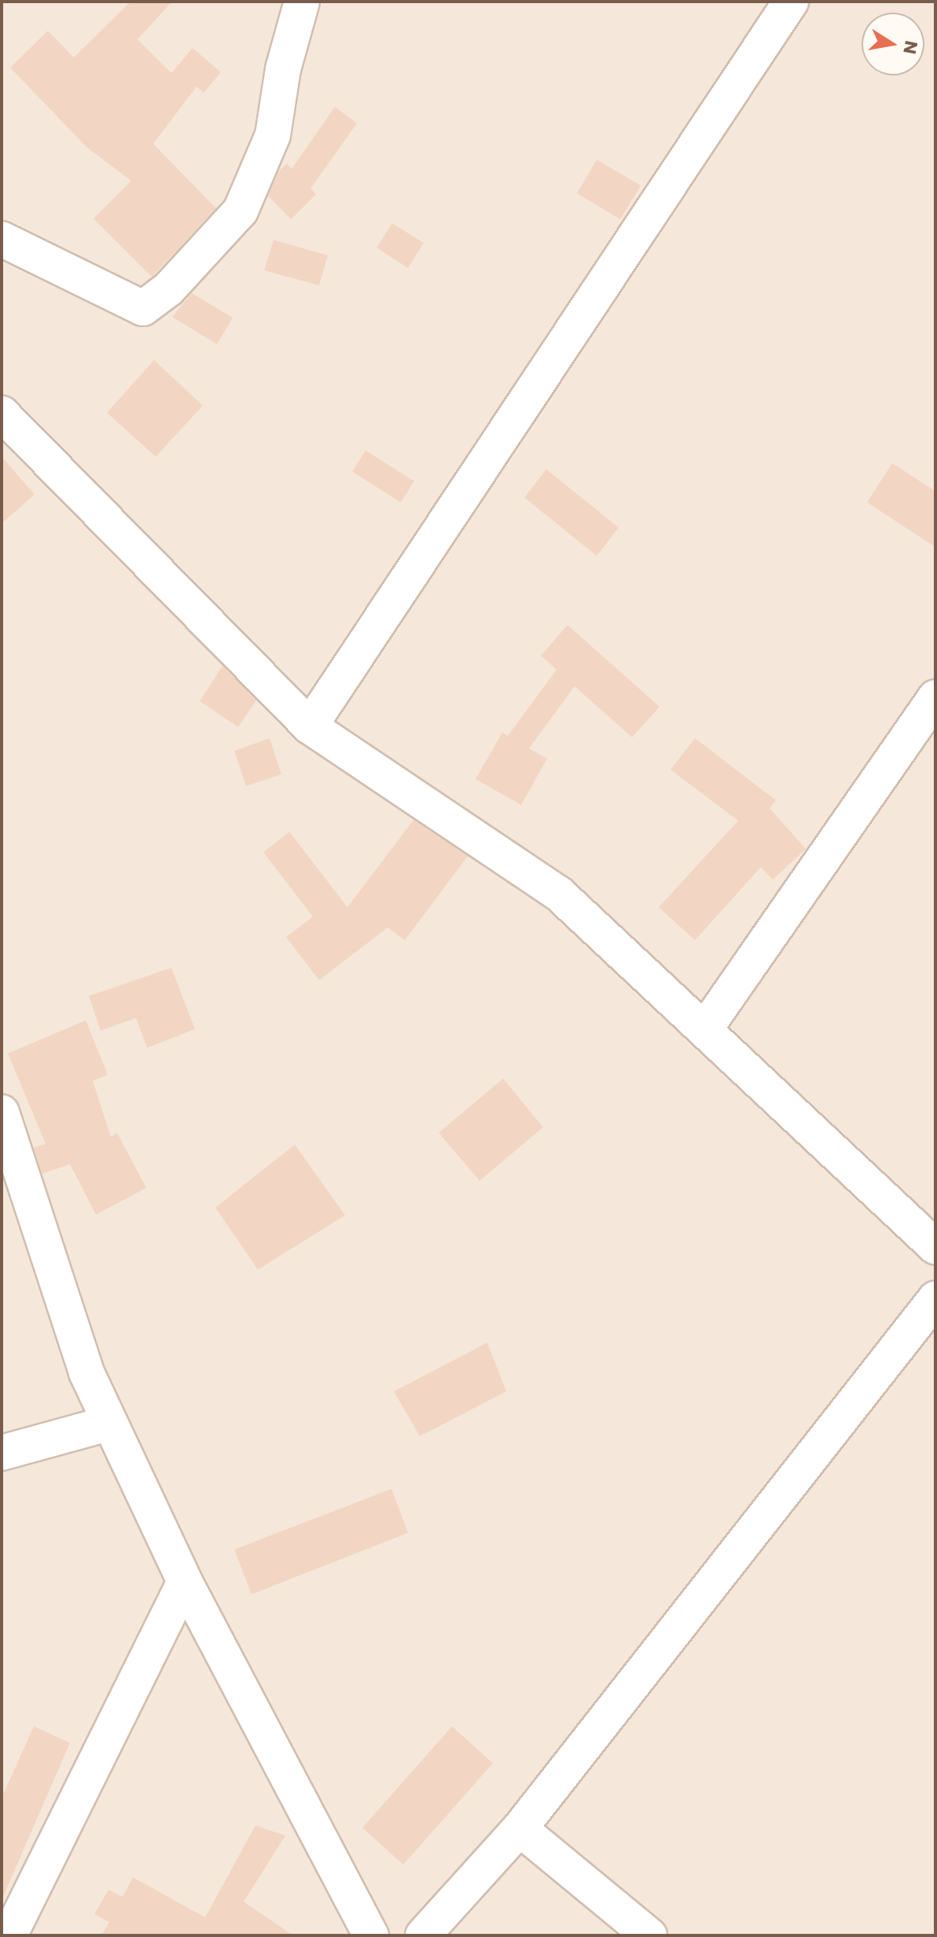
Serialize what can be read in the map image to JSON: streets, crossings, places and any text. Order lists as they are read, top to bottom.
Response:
{
  "north": "right"
}
